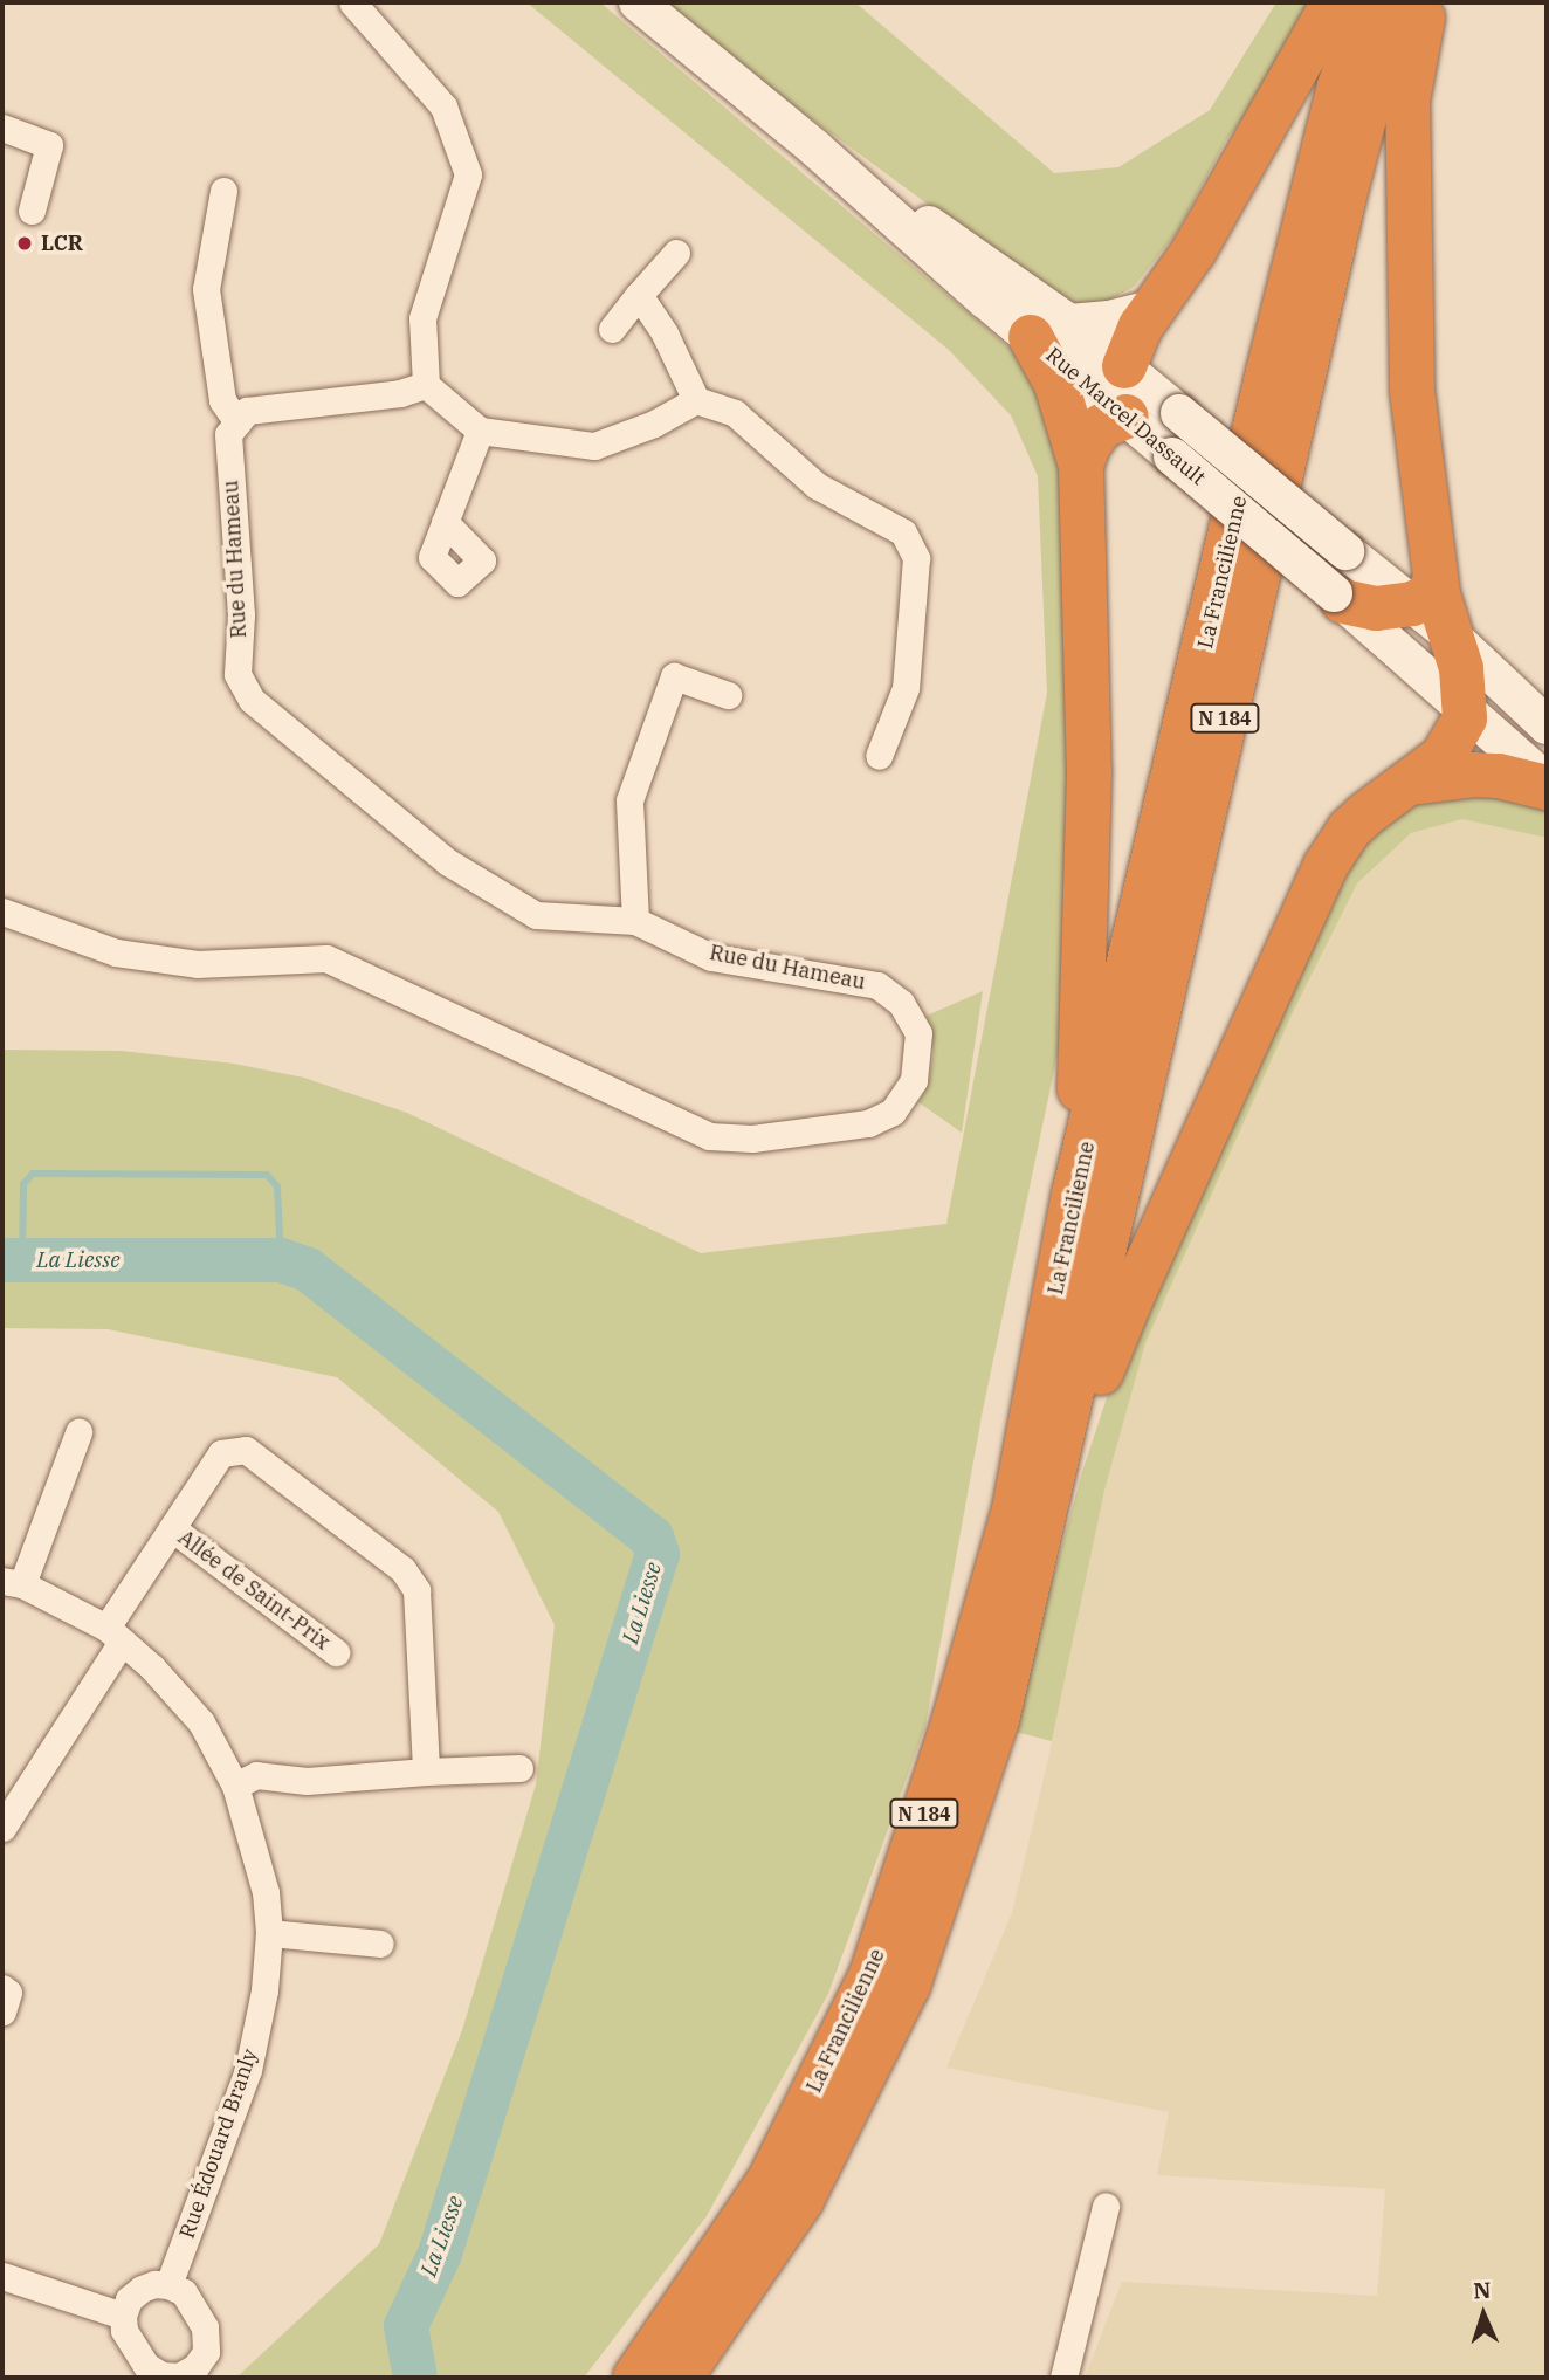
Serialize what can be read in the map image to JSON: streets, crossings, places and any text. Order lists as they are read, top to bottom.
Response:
{
  "streets": {
    "highway": ["La Francilienne", "N 184"],
    "street": [
      "Rue Marcel Dassault",
      "Rue du Hameau",
      "Allée de Saint-Prix",
      "Rue Édouard Branly"
    ]
  },
  "crossings": [
    ["Allée de Saint-Prix", "Rue Édouard Branly"]
  ],
  "water": ["La Liesse"],
  "places": ["LCR"],
  "north": "top"
}
